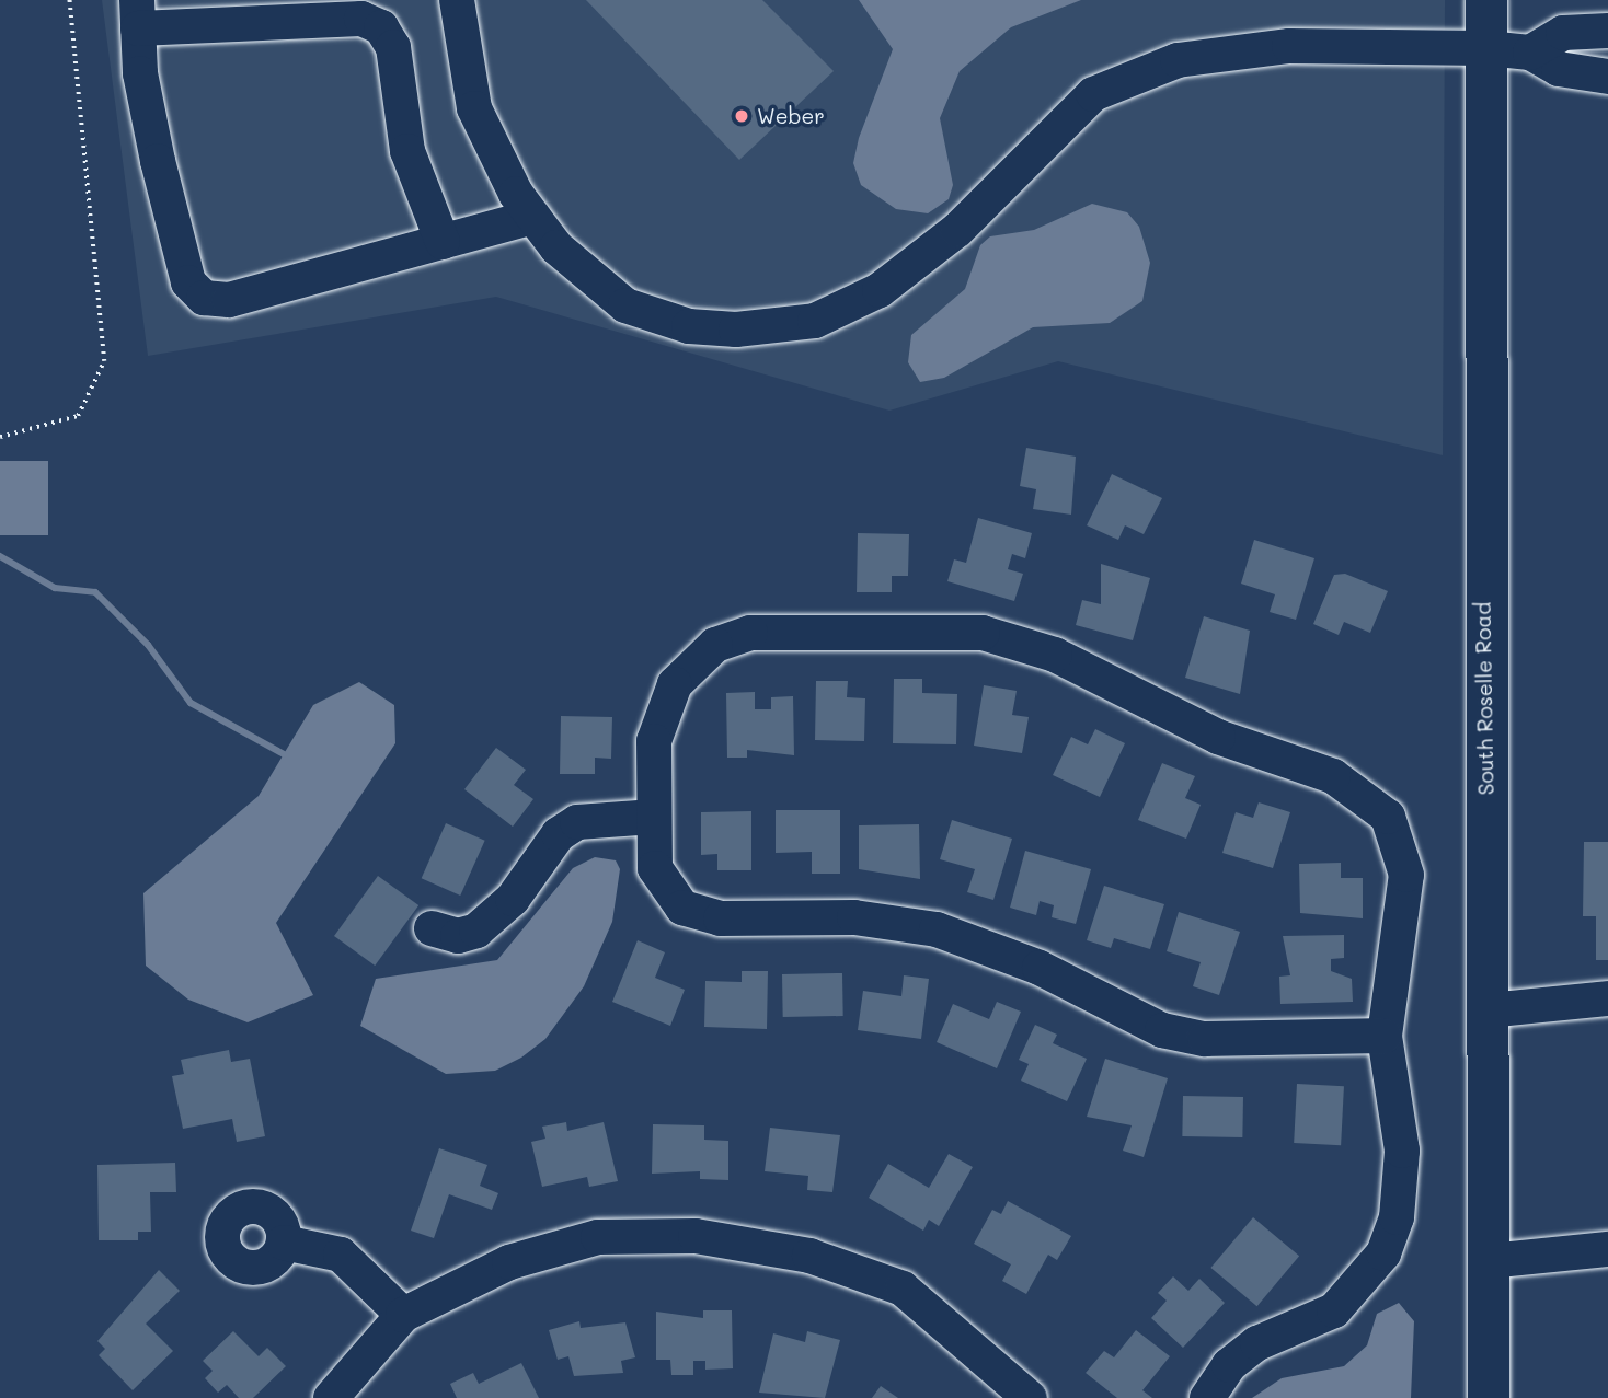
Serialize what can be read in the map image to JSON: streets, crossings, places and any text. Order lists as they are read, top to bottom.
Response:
{
  "streets": {
    "main road": ["South Roselle Road"]
  },
  "places": ["Weber"]
}
